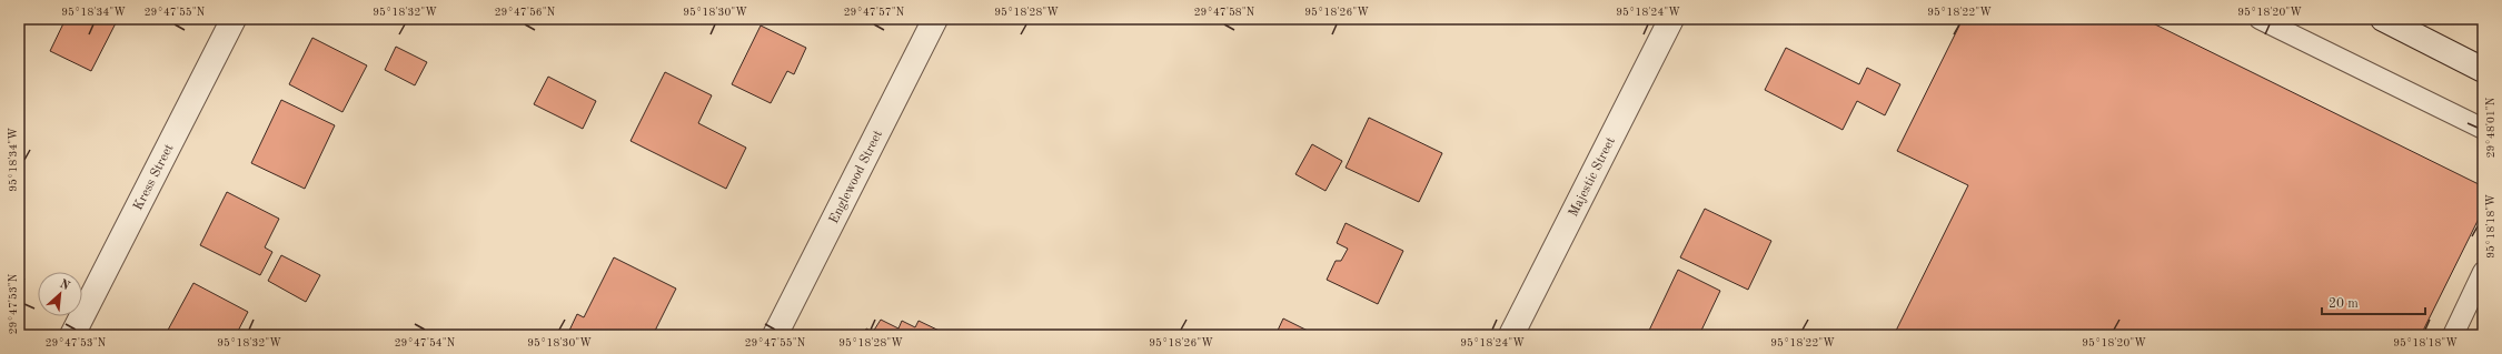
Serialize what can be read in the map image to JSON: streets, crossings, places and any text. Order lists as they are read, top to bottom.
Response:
{
  "streets": {
    "street": ["Kress Street", "Englewood Street", "Majestic Street"]
  },
  "scale_bar": "20 m",
  "north": "top right",
  "coordinates": [
    "95°18'34\"W",
    "29°47'55\"N",
    "95°18'32\"W",
    "29°47'56\"N",
    "95°18'30\"W",
    "29°47'57\"N",
    "95°18'28\"W",
    "29°47'58\"N",
    "95°18'26\"W",
    "95°18'24\"W",
    "95°18'22\"W",
    "95°18'20\"W",
    "29°48'01\"N",
    "95°18'18\"W",
    "29°47'53\"N",
    "29°47'54\"N"
  ]
}
